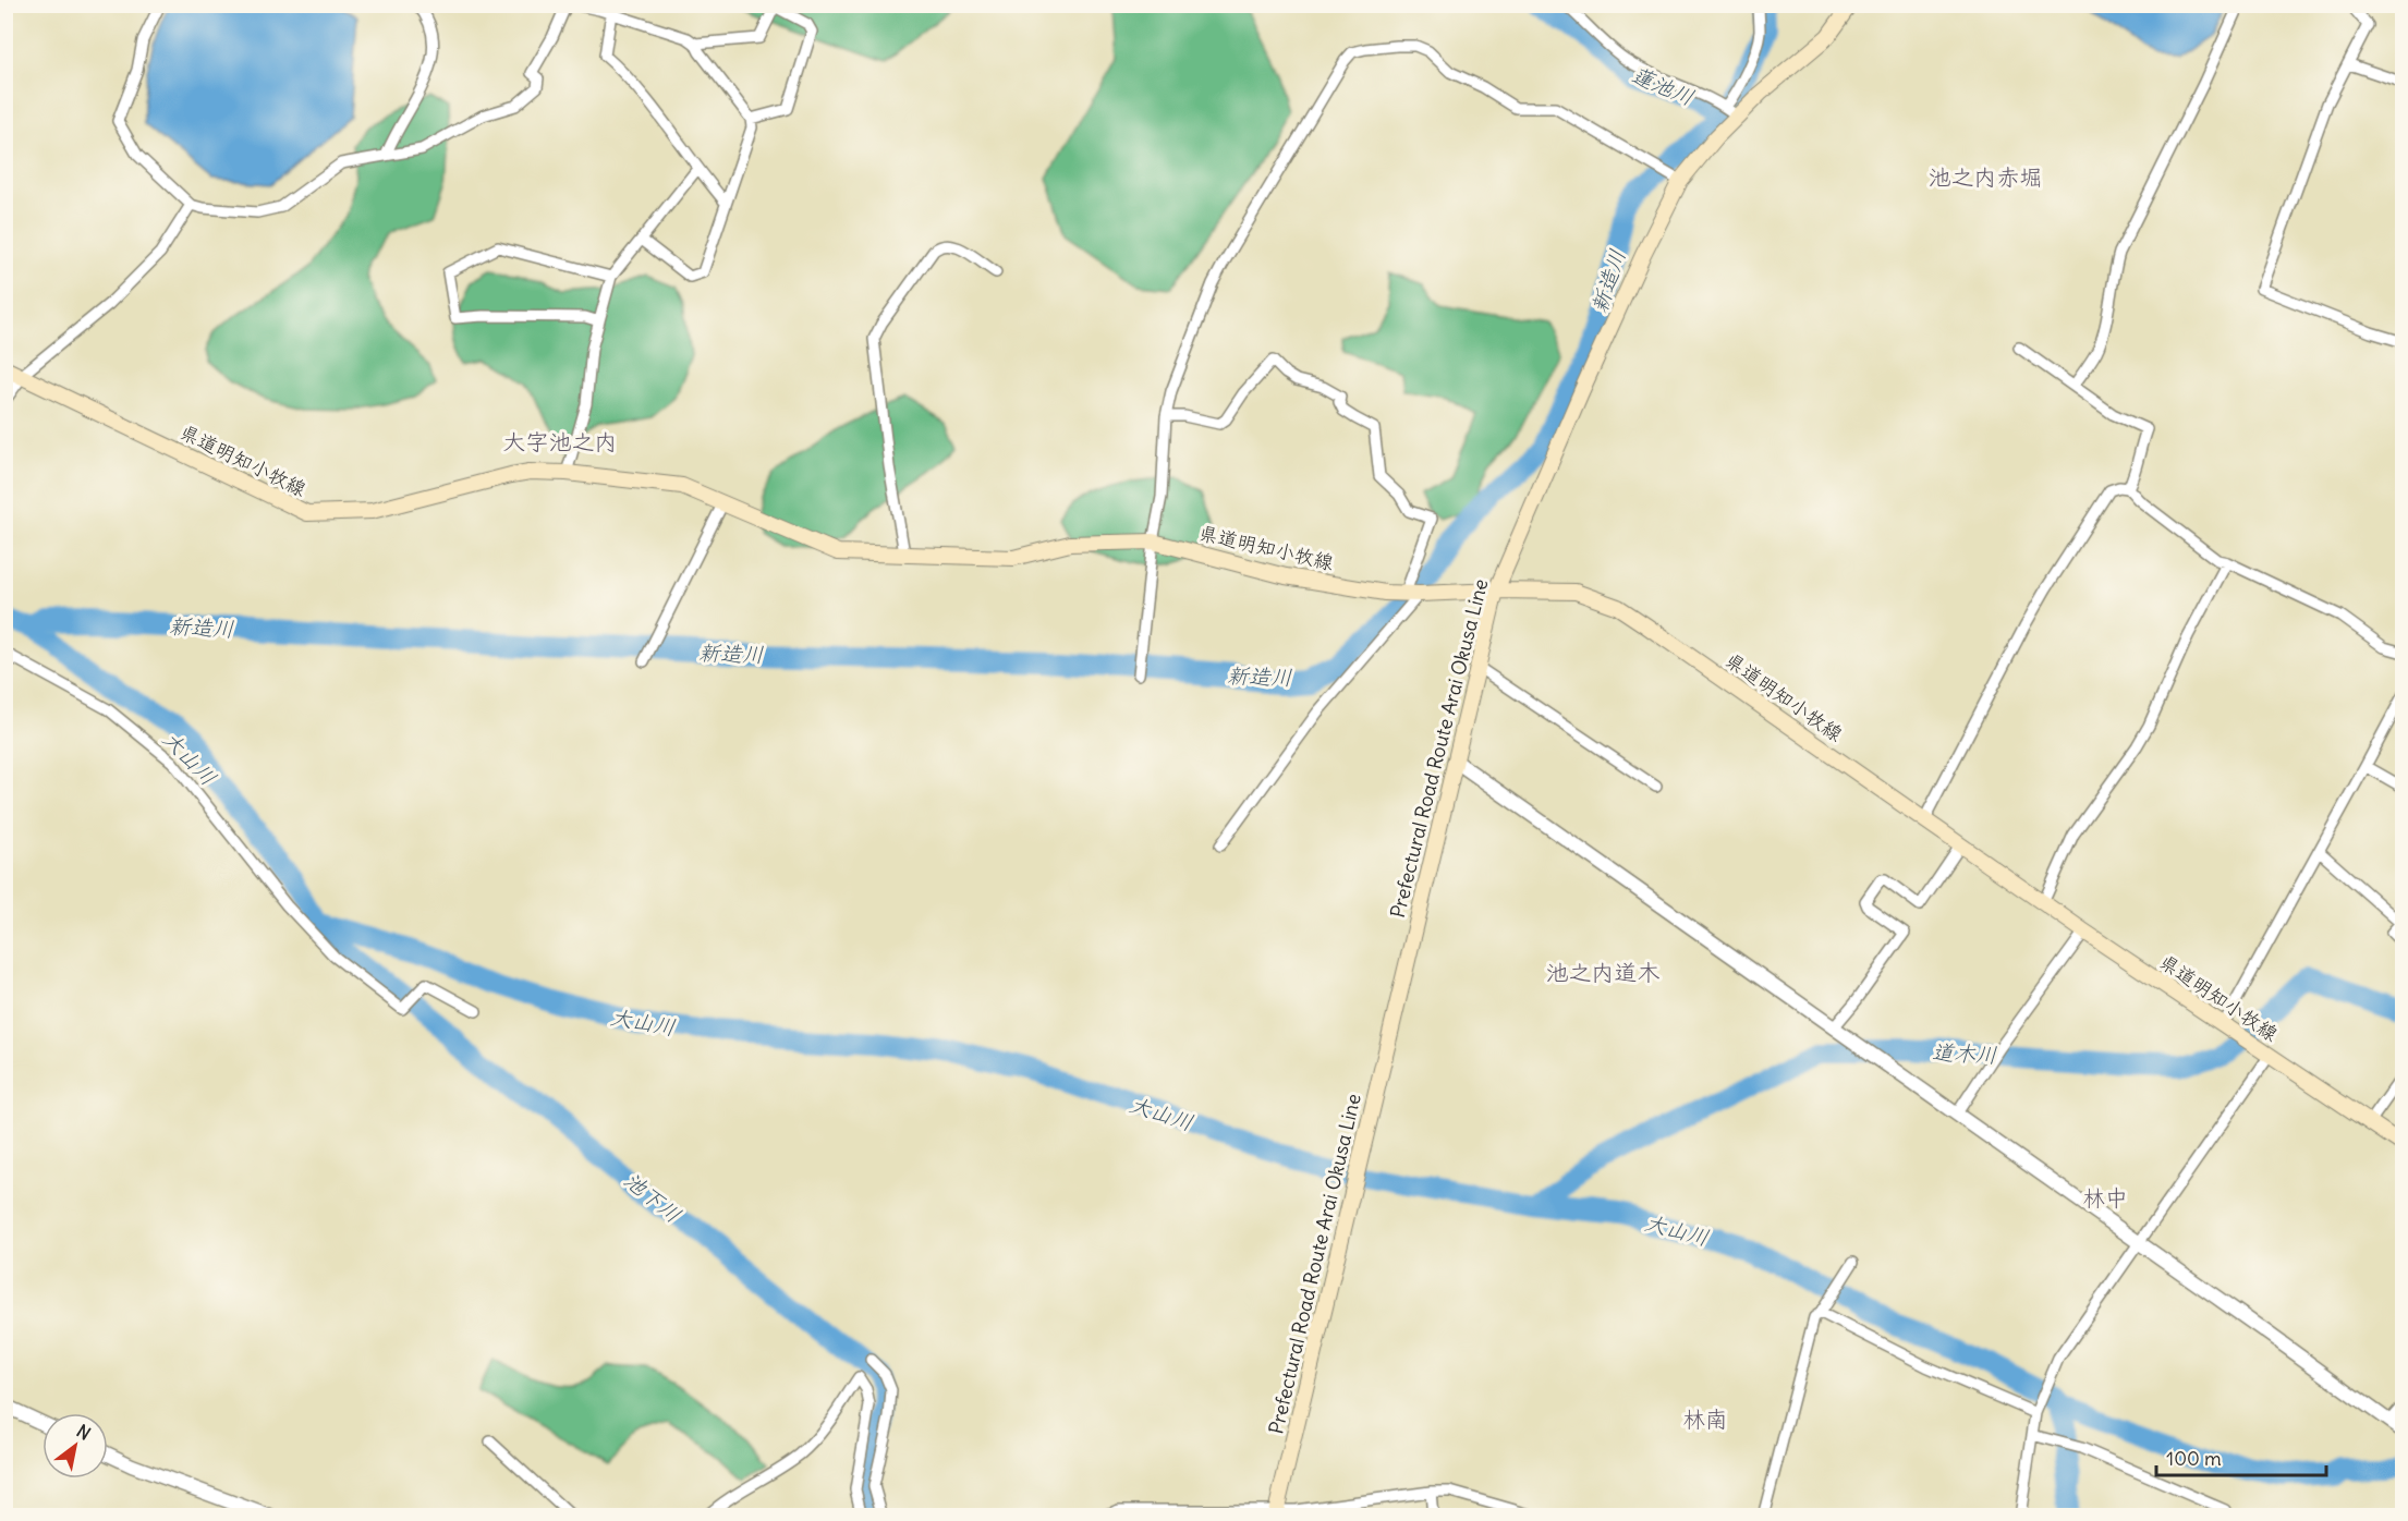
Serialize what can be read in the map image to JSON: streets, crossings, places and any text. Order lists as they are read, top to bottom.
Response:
{
  "streets": {
    "main road": ["県道明知小牧線", "Prefectural Road Route Arai Okusa Line"]
  },
  "crossings": [
    ["県道明知小牧線", "Prefectural Road Route Arai Okusa Line"]
  ],
  "districts": [
    "池之内赤堀",
    "大字池之内",
    "池之内道木",
    "林中",
    "林南"
  ],
  "water": [
    "蓮池川",
    "新造川",
    "大山川",
    "道木川",
    "池下川"
  ],
  "scale_bar": "100 m",
  "north": "top right"
}
